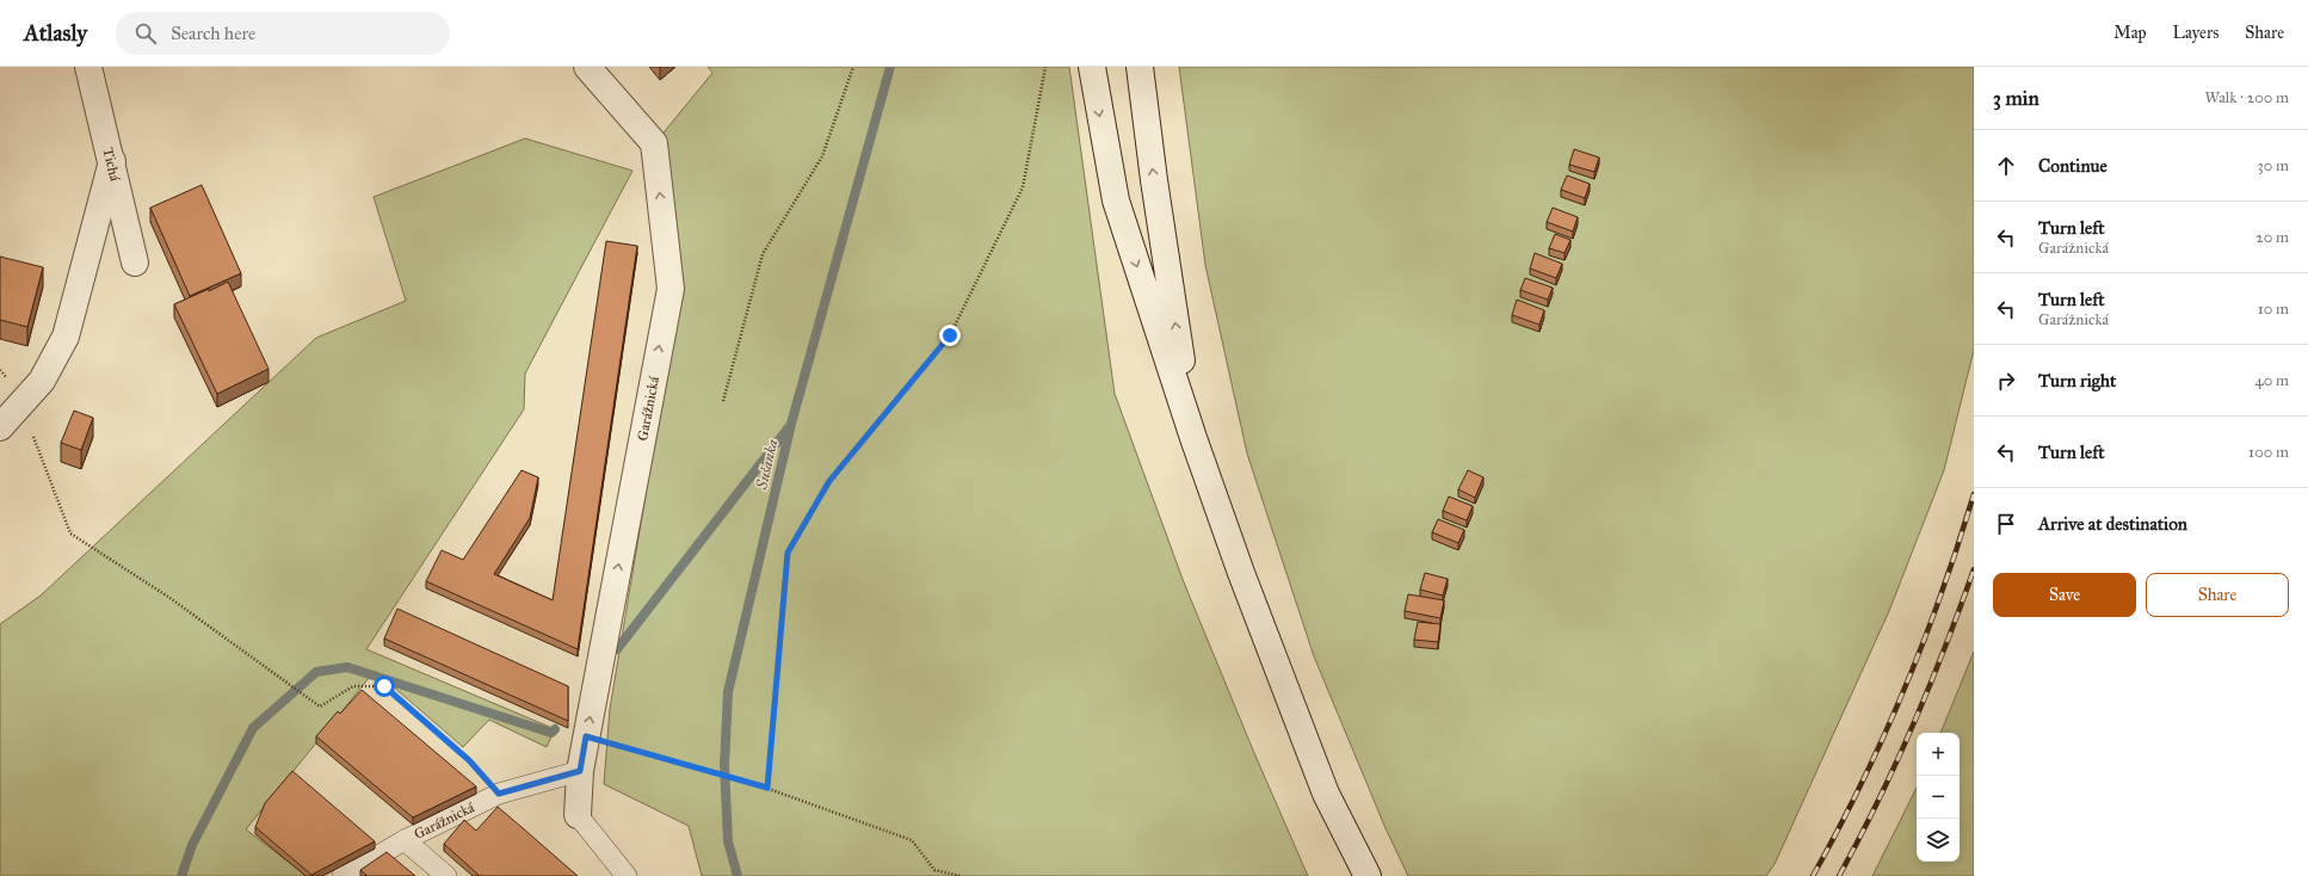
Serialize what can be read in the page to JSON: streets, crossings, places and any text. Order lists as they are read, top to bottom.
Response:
{
  "streets": {
    "street": ["Tichá", "Garážnická"]
  },
  "one_way": ["Garážnická"],
  "water": ["Sušanka"],
  "page": {
    "header": "Atlasly",
    "search": "Search here",
    "nav": ["Map", "Layers", "Share"],
    "heading": ["3 min", "Walk · 200 m"],
    "list": [
      ["Continue", "30 m"],
      ["Turn left", "Garážnická", "20 m"],
      ["Turn left", "Garážnická", "10 m"],
      ["Turn right", "40 m"],
      ["Turn left", "100 m"],
      "Arrive at destination"
    ],
    "buttons": ["Save", "Share"],
    "map_buttons": ["+", "−"]
  }
}
